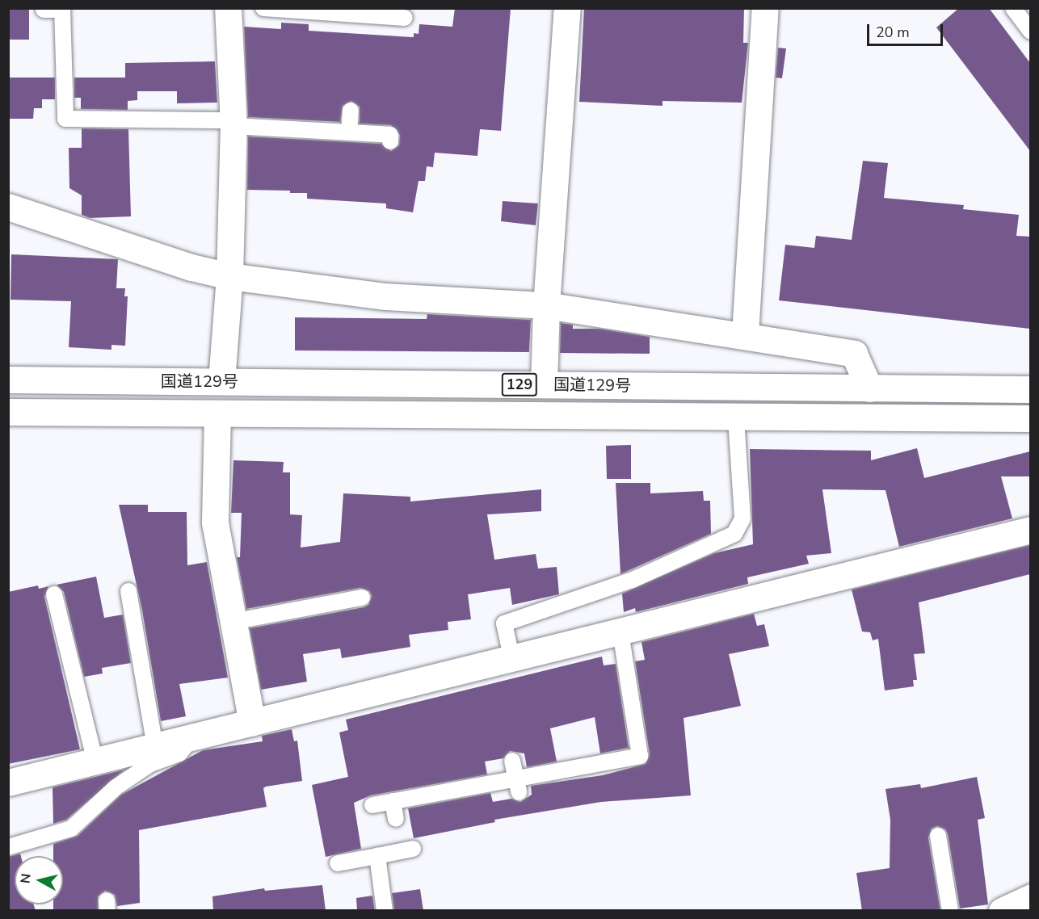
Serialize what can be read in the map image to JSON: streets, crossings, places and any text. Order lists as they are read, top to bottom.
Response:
{
  "streets": {
    "main road": ["国道129号", "129"]
  },
  "scale_bar": "20 m",
  "north": "left"
}
